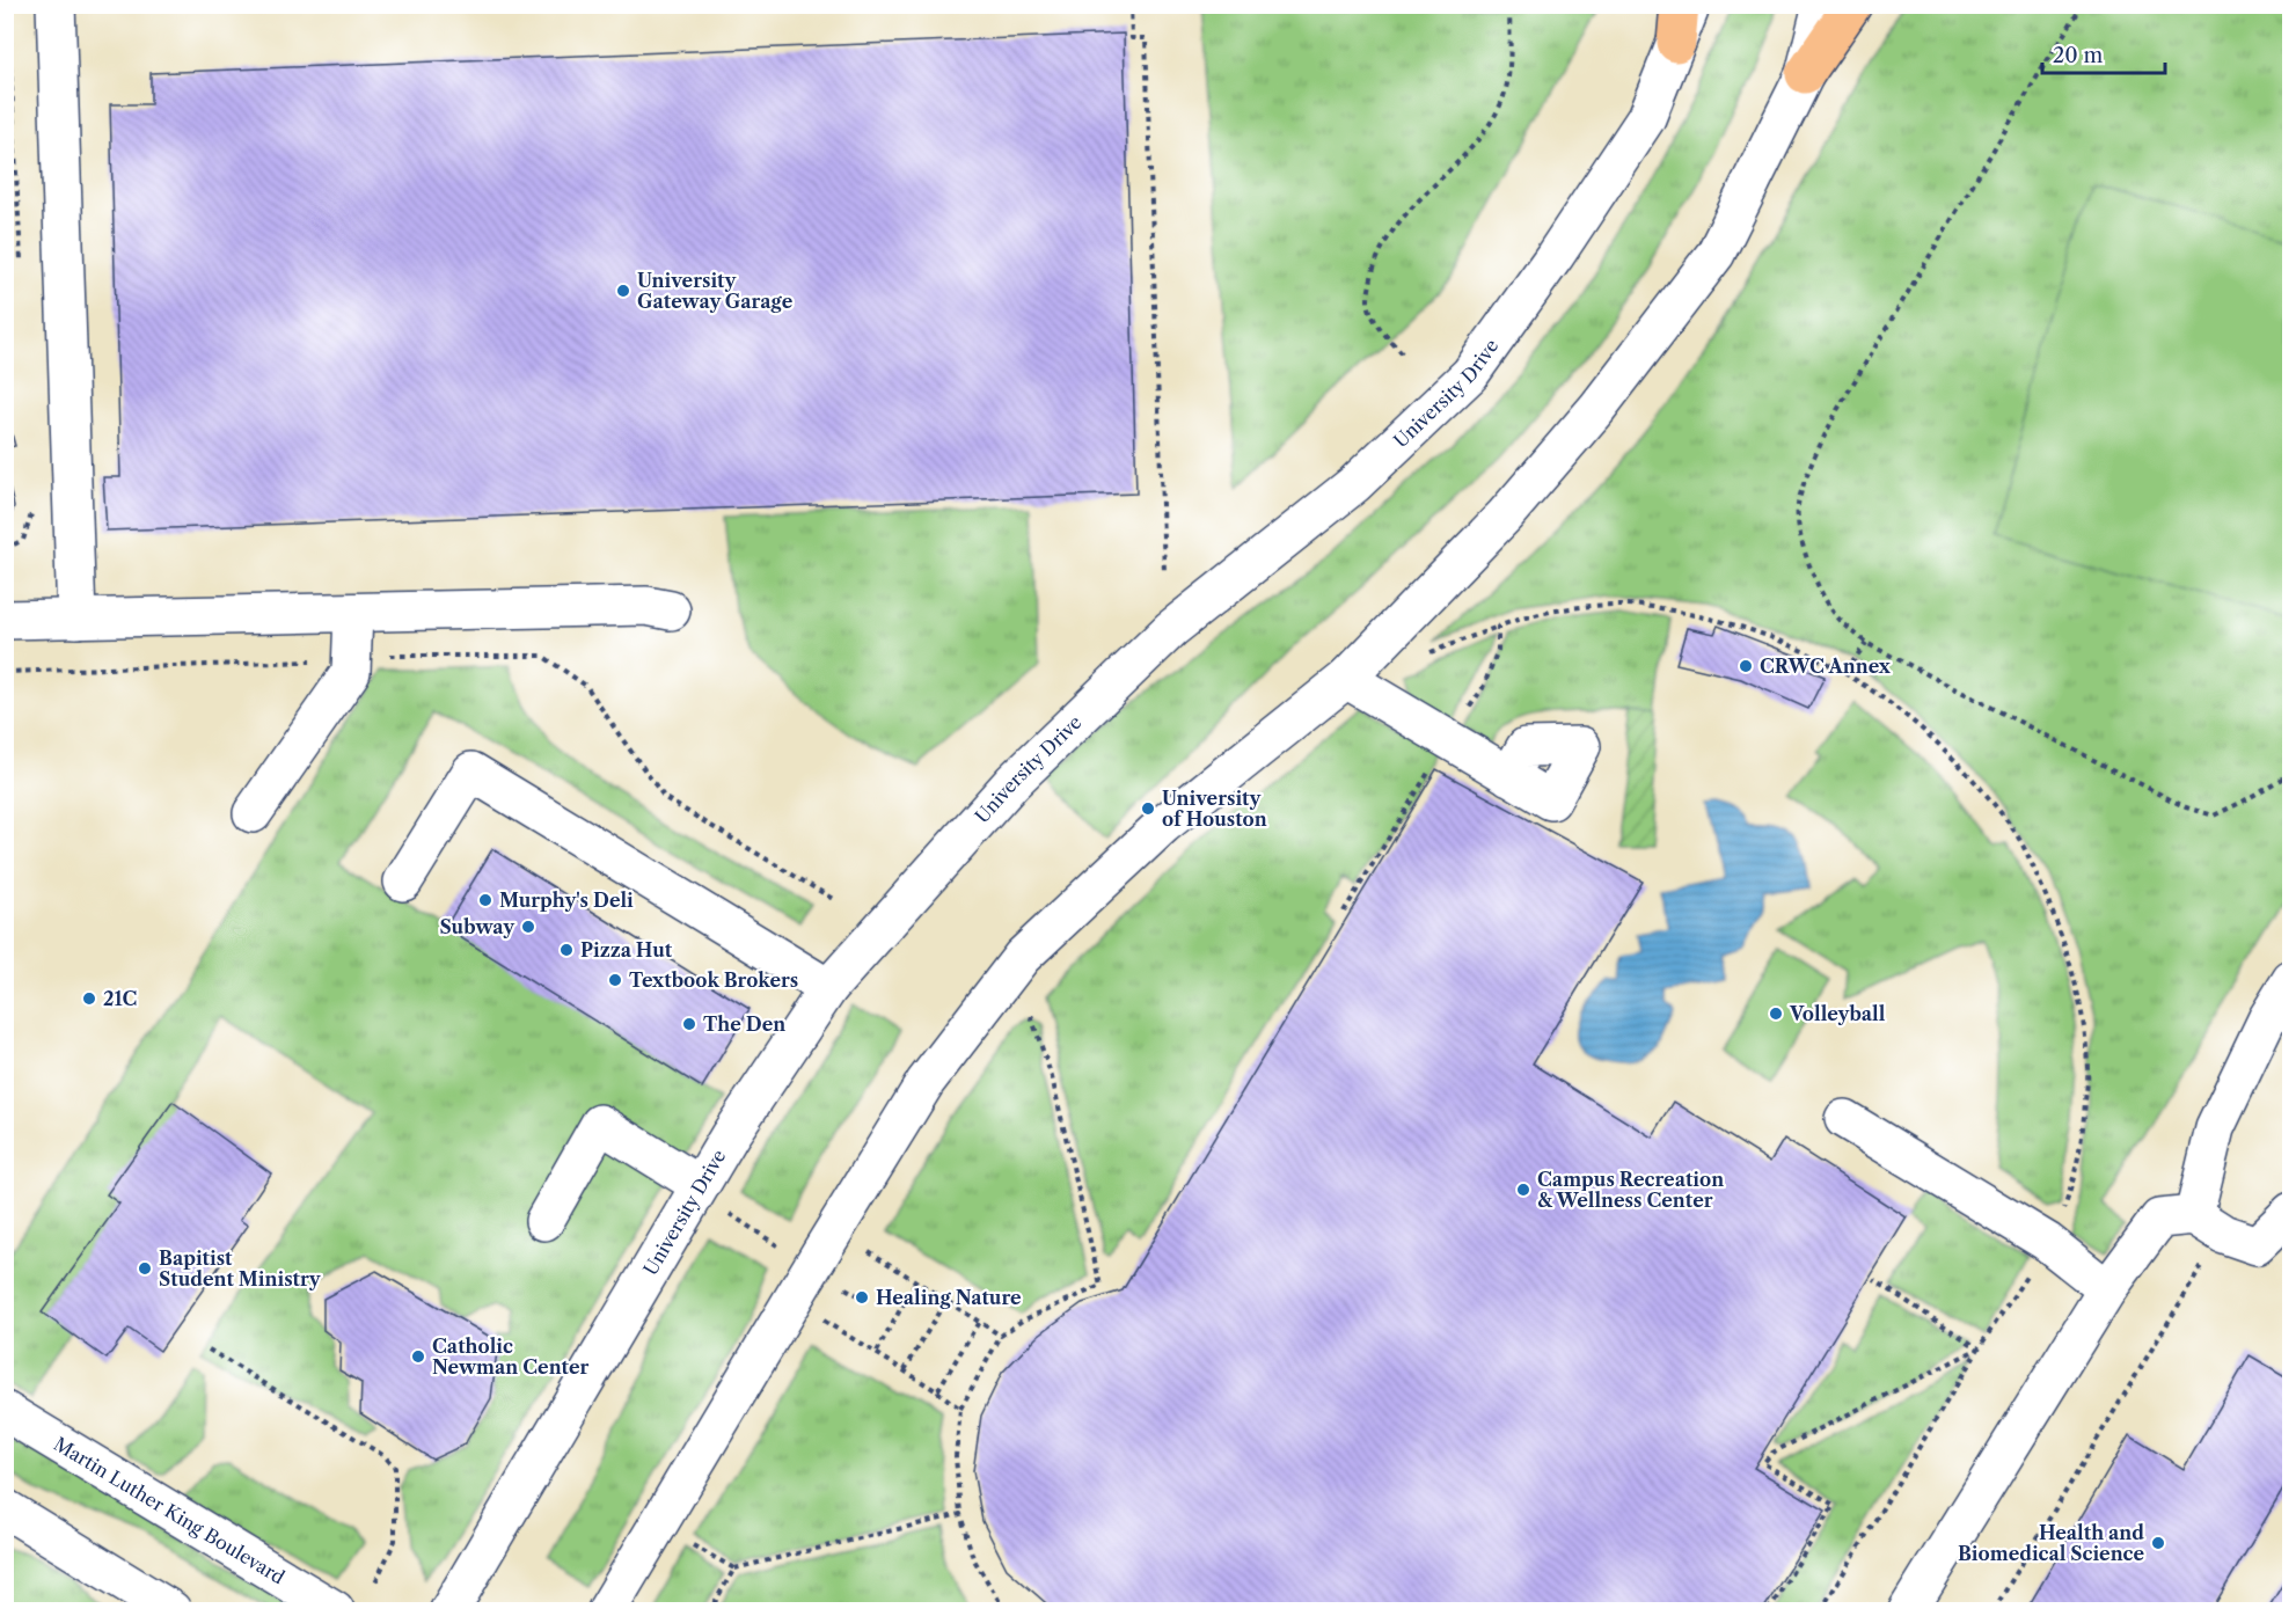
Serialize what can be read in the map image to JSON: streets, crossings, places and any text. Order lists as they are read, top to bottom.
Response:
{
  "streets": {
    "street": ["University Drive", "Martin Luther King Boulevard"]
  },
  "places": [
    "University Gateway Garage",
    "CRWC Annex",
    "University of Houston",
    "Murphy's Deli",
    "Subway",
    "Pizza Hut",
    "Textbook Brokers",
    "21C",
    "Volleyball",
    "The Den",
    "Campus Recreation & Wellness Center",
    "Bapitist Student Ministry",
    "Healing Nature",
    "Catholic Newman Center",
    "Health and Biomedical Science"
  ],
  "scale_bar": "20 m"
}
